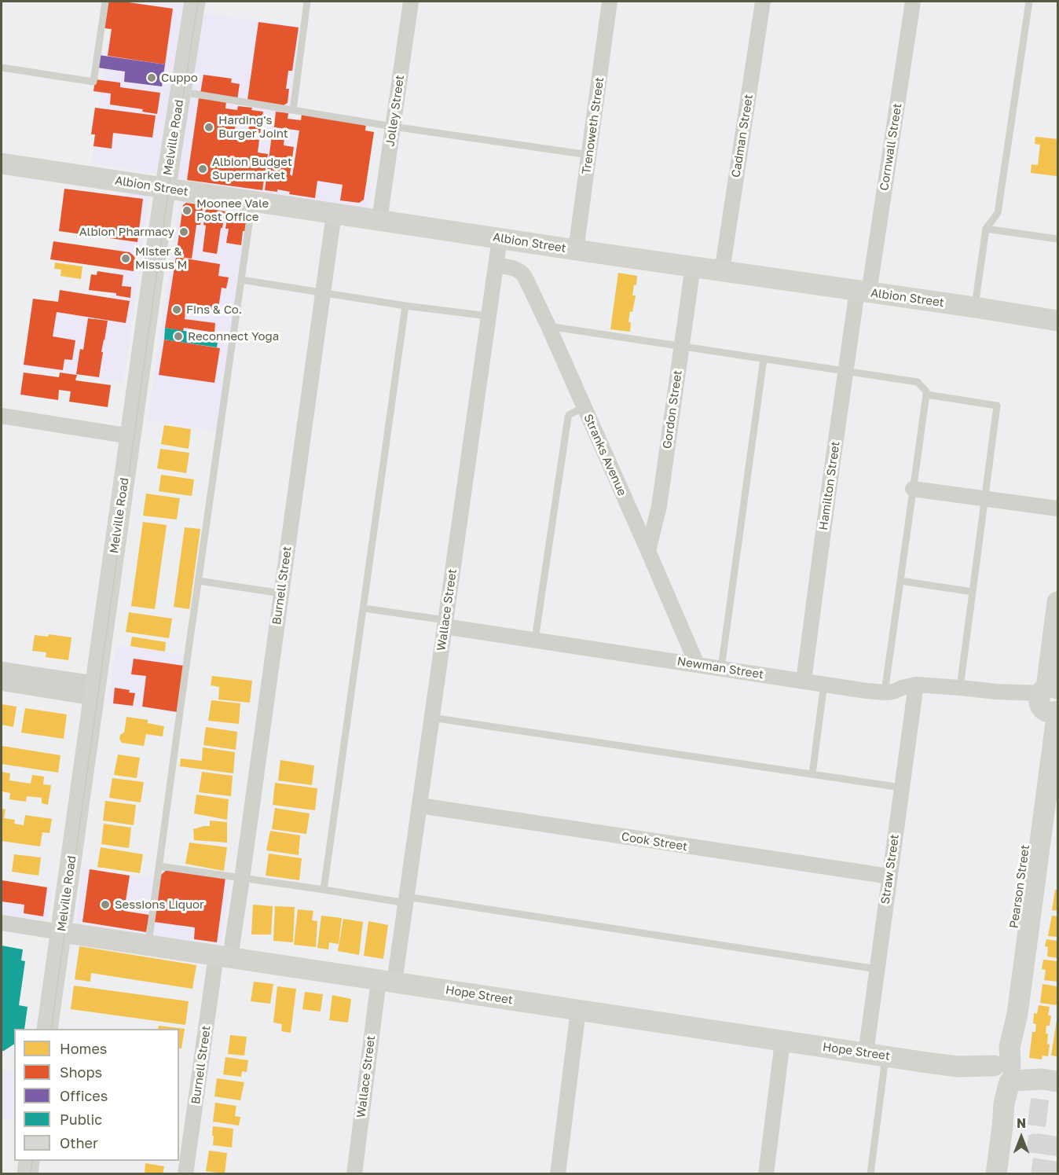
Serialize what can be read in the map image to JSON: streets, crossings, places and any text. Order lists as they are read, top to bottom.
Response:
{
  "streets": {
    "street": [
      "Jolley Street",
      "Trenoweth Street",
      "Cadman Street",
      "Melville Road",
      "Cornwall Street",
      "Albion Street",
      "Gordon Street",
      "Stranks Avenue",
      "Hamilton Street",
      "Burnell Street",
      "Wallace Street",
      "Newman Street",
      "Cook Street",
      "Straw Street",
      "Pearson Street",
      "Hope Street"
    ]
  },
  "crossings": [
    ["Jolley Street", "Albion Street"],
    ["Trenoweth Street", "Albion Street"],
    ["Cadman Street", "Albion Street"],
    ["Melville Road", "Albion Street"],
    ["Melville Road", "Hope Street"],
    ["Cornwall Street", "Albion Street"],
    ["Cornwall Street", "Hamilton Street"],
    ["Albion Street", "Gordon Street"],
    ["Albion Street", "Hamilton Street"],
    ["Albion Street", "Burnell Street"],
    ["Albion Street", "Wallace Street"],
    ["Gordon Street", "Stranks Avenue"],
    ["Stranks Avenue", "Wallace Street"],
    ["Stranks Avenue", "Newman Street"],
    ["Hamilton Street", "Newman Street"],
    ["Burnell Street", "Hope Street"],
    ["Wallace Street", "Newman Street"],
    ["Wallace Street", "Cook Street"],
    ["Wallace Street", "Hope Street"],
    ["Newman Street", "Straw Street"],
    ["Newman Street", "Pearson Street"],
    ["Cook Street", "Straw Street"],
    ["Straw Street", "Hope Street"],
    ["Pearson Street", "Hope Street"]
  ],
  "places": [
    "Cuppo",
    "Harding's Burger Joint",
    "Albion Budget Supermarket",
    "Moonee Vale Post Office",
    "Albion Pharmacy",
    "Mister & Missus M",
    "Fins & Co.",
    "Reconnect Yoga",
    "Sessions Liquor"
  ],
  "legend": [
    "Homes",
    "Shops",
    "Offices",
    "Public",
    "Other"
  ],
  "north": "top"
}
